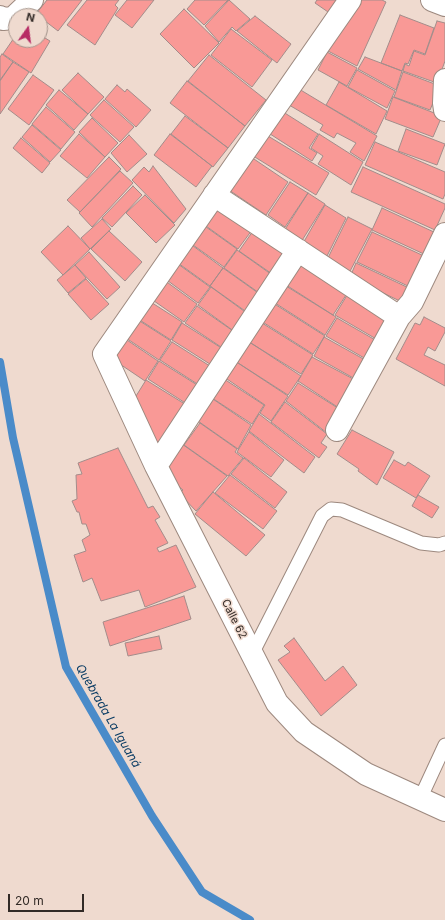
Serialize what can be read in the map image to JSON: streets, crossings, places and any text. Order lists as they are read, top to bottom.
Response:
{
  "streets": {
    "street": ["Calle 62"]
  },
  "water": ["Quebrada La Iguaná"],
  "scale_bar": "20 m",
  "north": "top"
}
